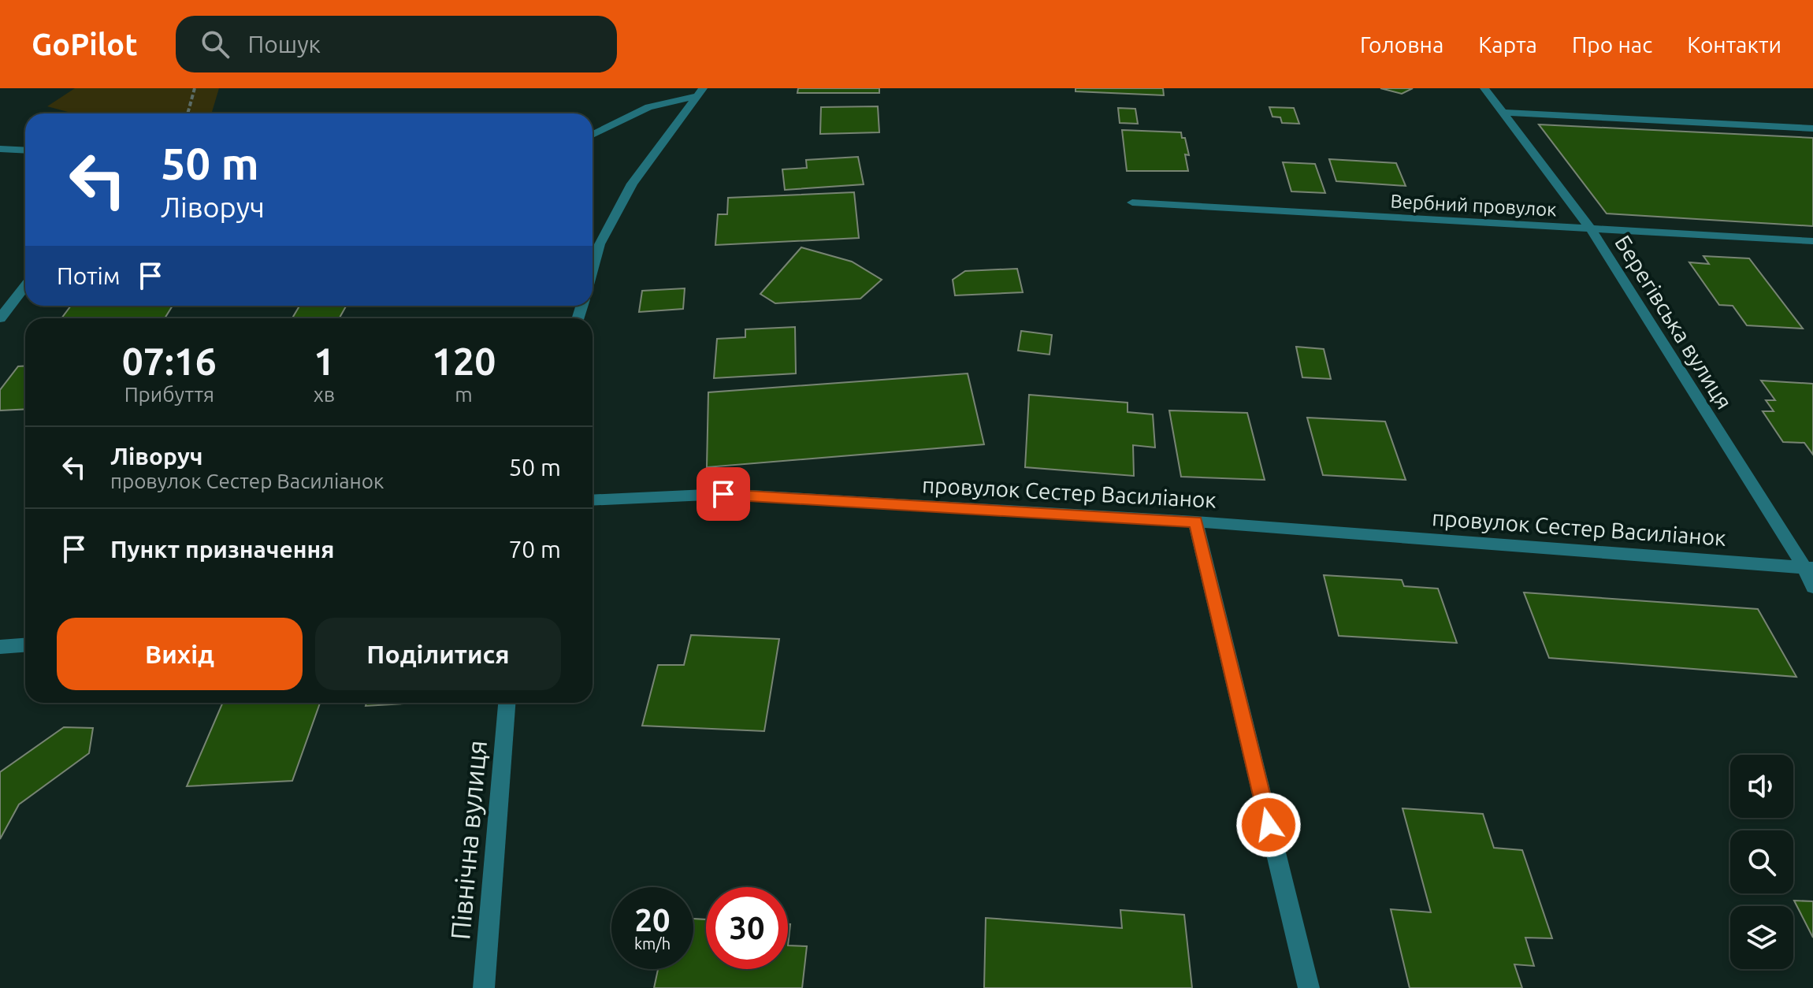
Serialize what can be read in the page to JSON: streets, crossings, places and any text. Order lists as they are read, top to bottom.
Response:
{
  "streets": {
    "street": [
      "Вербний провулок",
      "Берегівська вулиця",
      "провулок Сестер Василіанок",
      "Північна вулиця"
    ]
  },
  "crossings": [
    ["Вербний провулок", "Берегівська вулиця"],
    ["Берегівська вулиця", "провулок Сестер Василіанок"]
  ],
  "page": {
    "header": "GoPilot",
    "search": "Пошук",
    "nav": [
      "Головна",
      "Карта",
      "Про нас",
      "Контакти"
    ],
    "turn": ["50 m", "Ліворуч"],
    "then": "Потім",
    "eta": [
      "07:16",
      "Прибуття",
      "1",
      "хв",
      "120",
      "m"
    ],
    "list": [
      {
        "name": "Ліворуч",
        "note": "провулок Сестер Василіанок",
        "value": "50 m"
      },
      {
        "name": "Пункт призначення",
        "value": "70 m"
      }
    ],
    "buttons": ["Вихід", "Поділитися"],
    "speed": "20 km/h",
    "limit": "30"
  }
}
